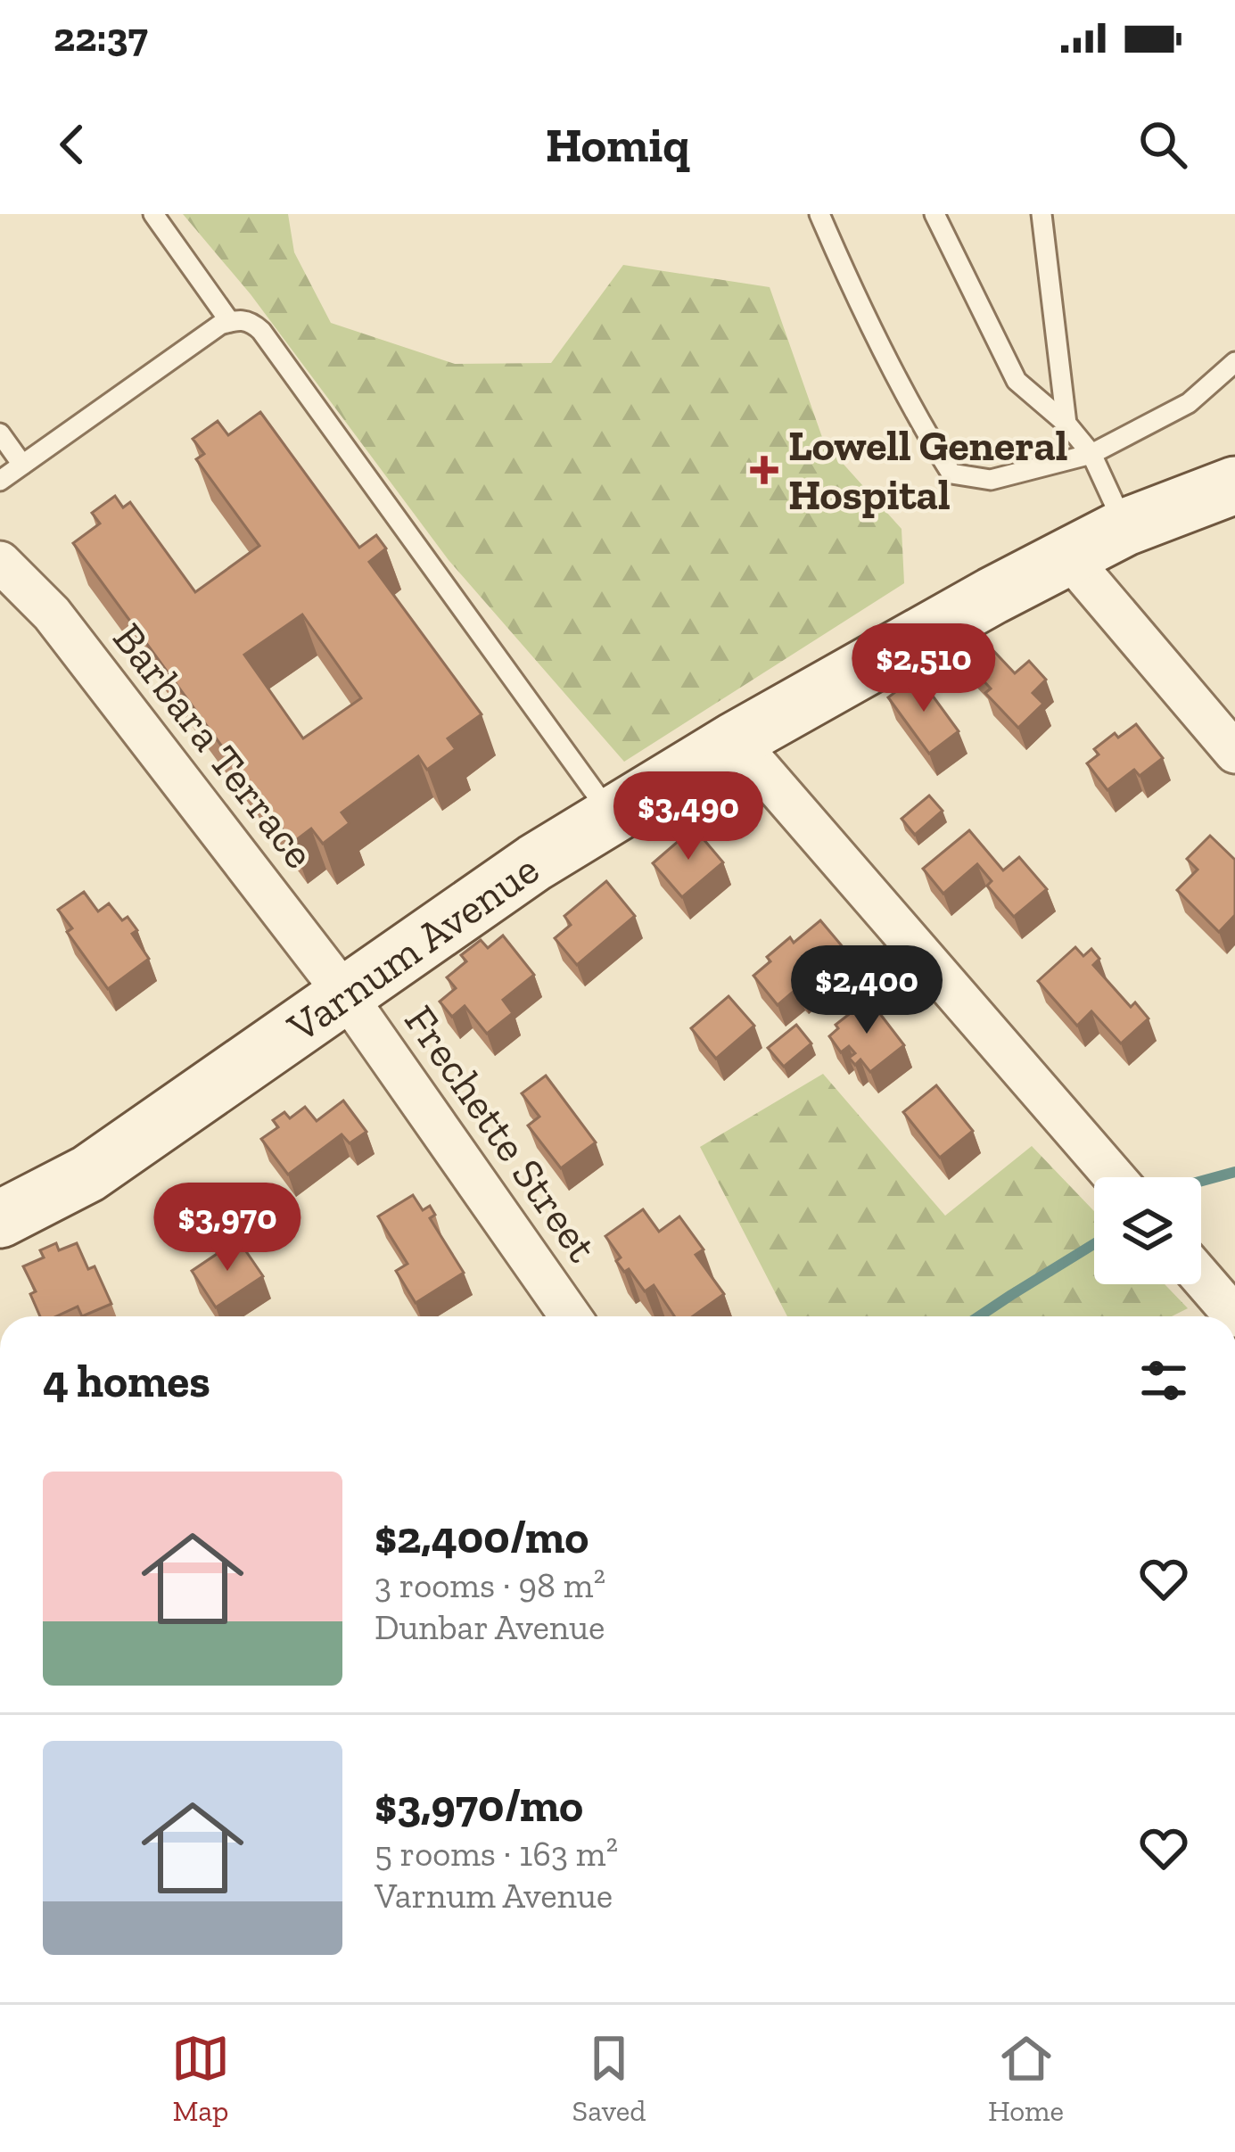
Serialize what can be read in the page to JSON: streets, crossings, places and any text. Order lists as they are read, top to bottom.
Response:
{
  "streets": {
    "main road": ["Varnum Avenue"],
    "street": ["Barbara Terrace", "Frechette Street"]
  },
  "crossings": [
    ["Barbara Terrace", "Varnum Avenue"],
    ["Barbara Terrace", "Frechette Street"],
    ["Varnum Avenue", "Frechette Street"]
  ],
  "places": {
    "health": ["Lowell General Hospital"]
  },
  "page": {
    "status": "22:37",
    "header": "Homiq",
    "price": [
      "$2,510",
      "$3,490",
      "$2,400",
      "$3,970"
    ],
    "heading": "4 homes",
    "list": [
      {
        "name": "$2,400/mo",
        "note": "3 rooms · 98 m² · Dunbar Avenue"
      },
      {
        "name": "$3,970/mo",
        "note": "5 rooms · 163 m² · Varnum Avenue"
      }
    ],
    "tabs": ["Map", "Saved", "Home"]
  }
}
